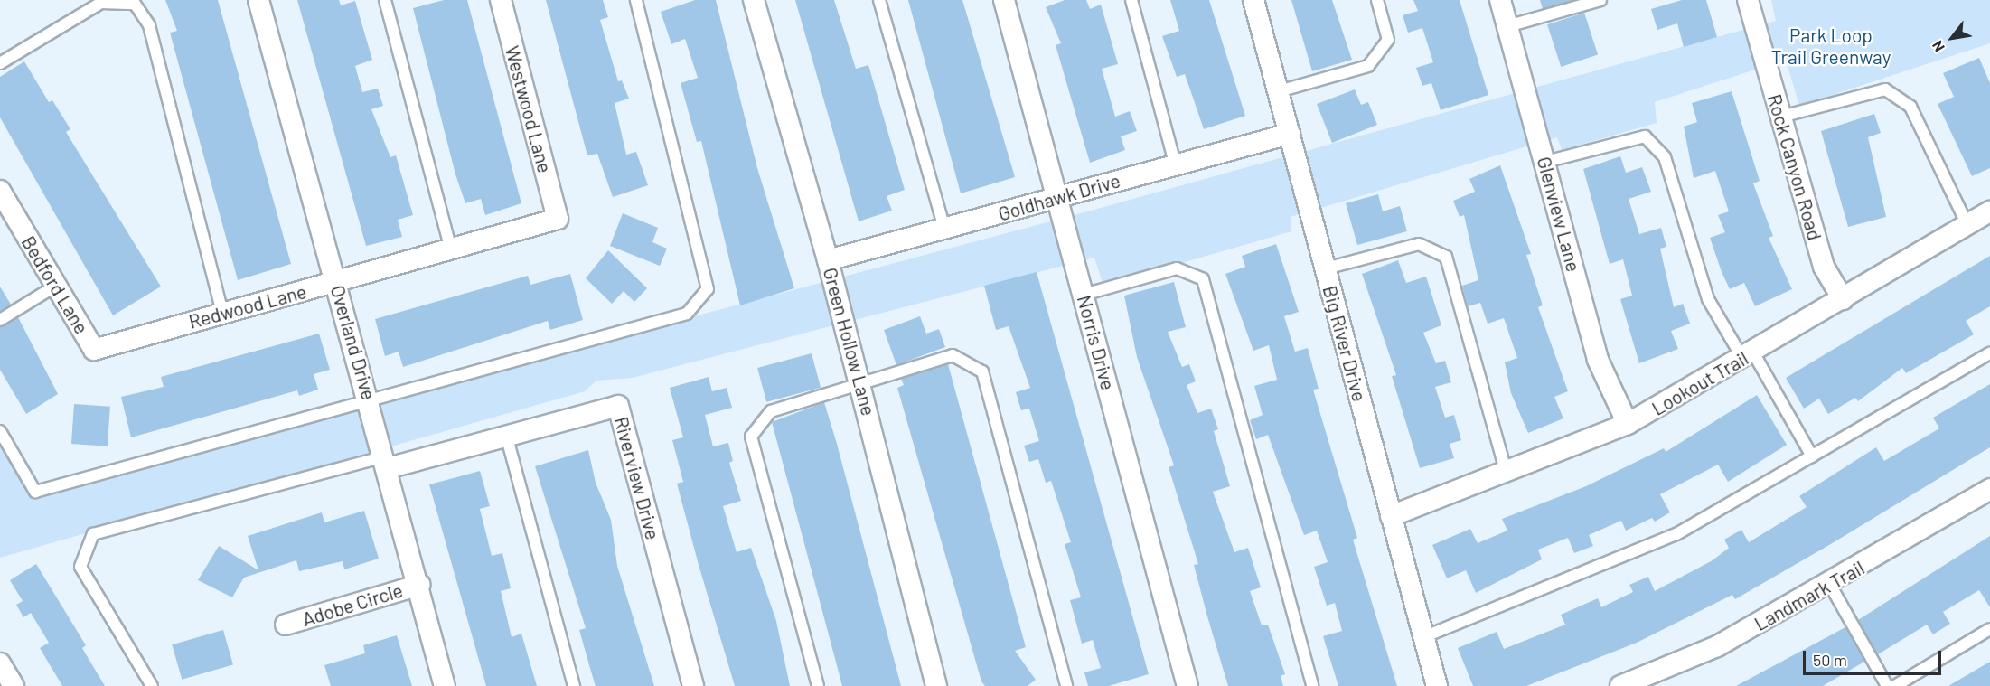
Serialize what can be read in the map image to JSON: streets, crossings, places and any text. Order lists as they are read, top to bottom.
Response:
{
  "streets": {
    "street": [
      "Westwood Lane",
      "Rock Canyon Road",
      "Goldhawk Drive",
      "Glenview Lane",
      "Bedford Lane",
      "Redwood Lane",
      "Green Hollow Lane",
      "Overland Drive",
      "Norris Drive",
      "Big River Drive",
      "Lookout Trail",
      "Riverview Drive",
      "Landmark Trail",
      "Adobe Circle"
    ]
  },
  "crossings": [
    ["Westwood Lane", "Redwood Lane"],
    ["Rock Canyon Road", "Lookout Trail"],
    ["Goldhawk Drive", "Green Hollow Lane"],
    ["Goldhawk Drive", "Norris Drive"],
    ["Goldhawk Drive", "Big River Drive"],
    ["Glenview Lane", "Lookout Trail"],
    ["Bedford Lane", "Redwood Lane"],
    ["Redwood Lane", "Overland Drive"],
    ["Overland Drive", "Riverview Drive"],
    ["Overland Drive", "Adobe Circle"],
    ["Big River Drive", "Lookout Trail"]
  ],
  "parks": ["Park Loop Trail Greenway"],
  "scale_bar": "50 m",
  "north": "bottom left"
}
